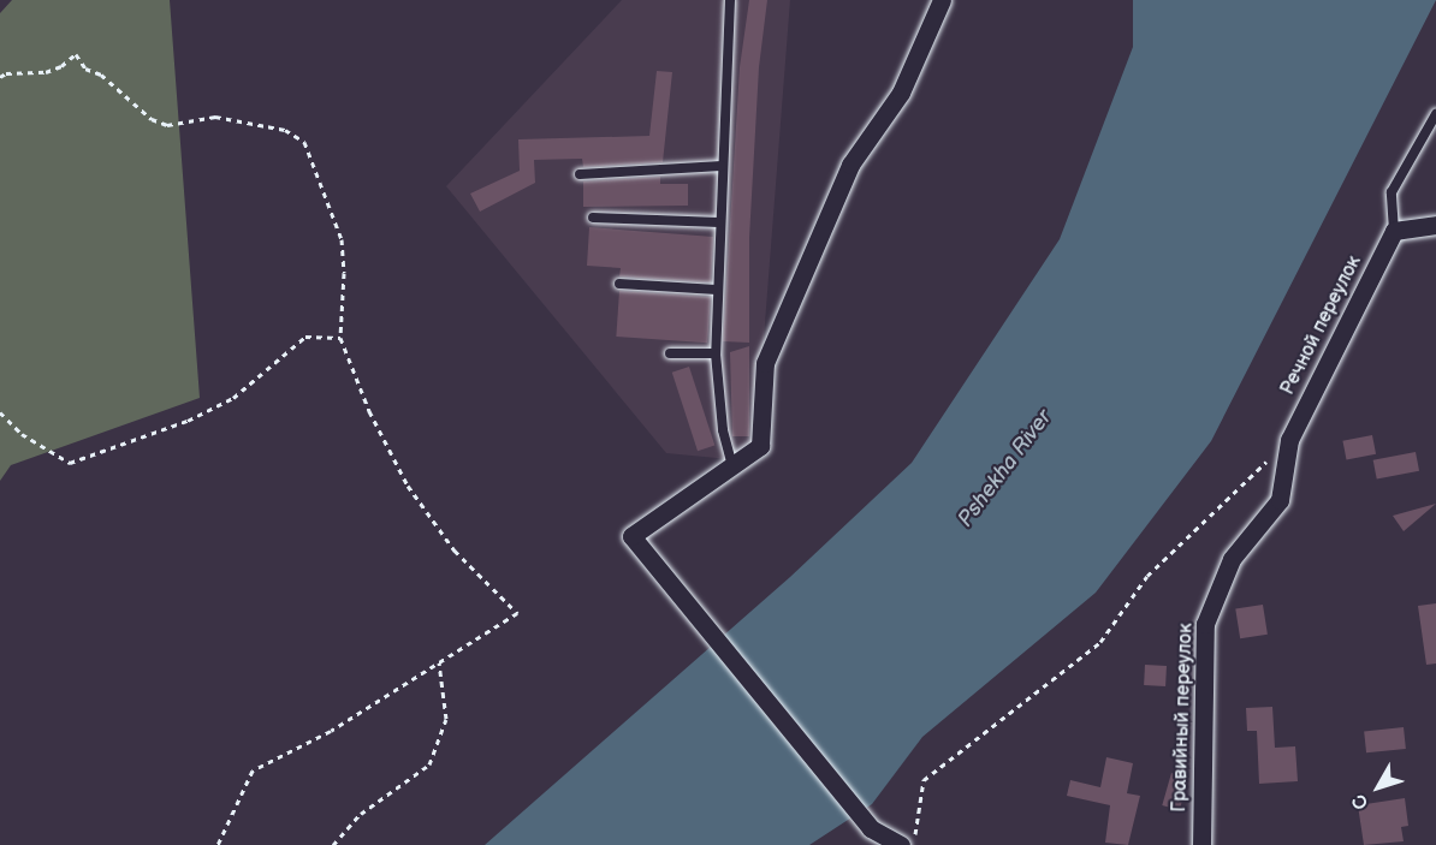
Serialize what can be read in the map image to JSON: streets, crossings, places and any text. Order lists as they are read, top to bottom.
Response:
{
  "streets": {
    "street": ["Речной переулок", "Гравийный переулок"]
  },
  "crossings": [
    ["Речной переулок", "Гравийный переулок"]
  ],
  "water": ["Pshekha River"],
  "north": "bottom left"
}
